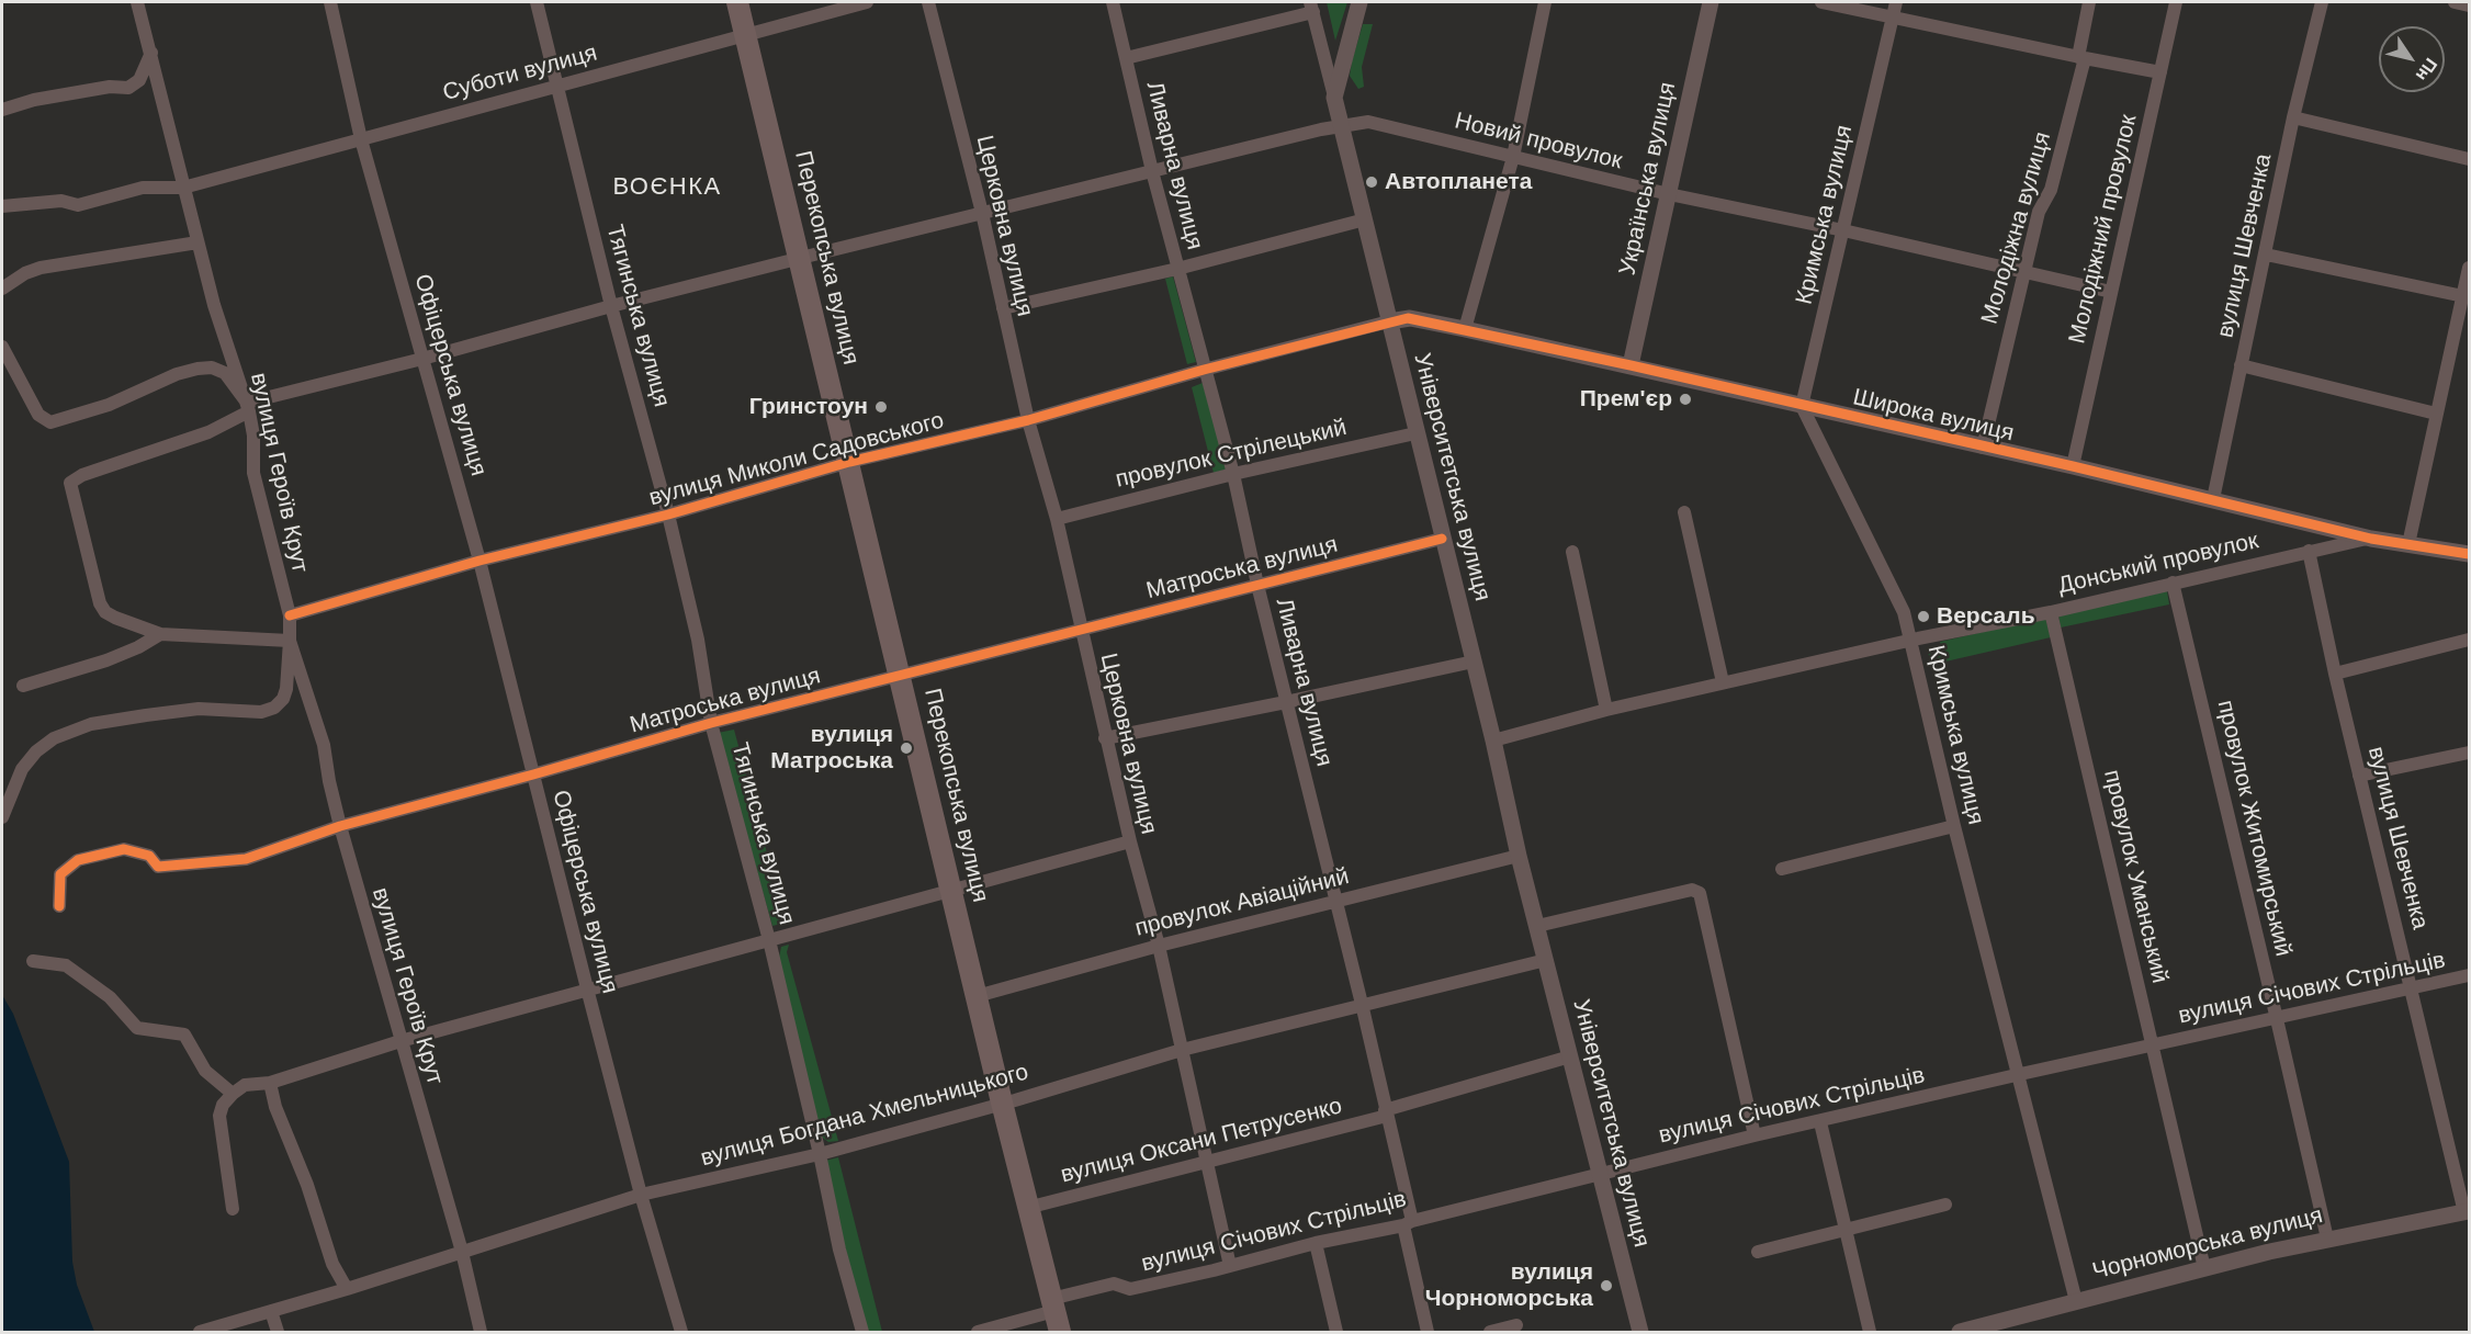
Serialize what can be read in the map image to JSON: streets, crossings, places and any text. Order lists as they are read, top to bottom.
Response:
{
  "streets": {
    "main road": ["Перекопська вулиця"],
    "street": [
      "Суботи вулиця",
      "Новий провулок",
      "Ливарна вулиця",
      "Українська вулиця",
      "Кримська вулиця",
      "Церковна вулиця",
      "Молодіжна вулиця",
      "Молодіжний провулок",
      "вулиця Шевченка",
      "Тягинська вулиця",
      "Офіцерська вулиця",
      "Широка вулиця",
      "провулок Стрілецький",
      "вулиця Миколи Садовського",
      "вулиця Героїв Крут",
      "Університетська вулиця",
      "Донський провулок",
      "Матроська вулиця",
      "провулок Житомирський",
      "провулок Уманський",
      "провулок Авіаційний",
      "вулиця Січових Стрільців",
      "вулиця Богдана Хмельницького",
      "вулиця Оксани Петрусенко",
      "Чорноморська вулиця"
    ]
  },
  "crossings": [
    ["Суботи вулиця", "Перекопська вулиця"],
    ["Суботи вулиця", "Тягинська вулиця"],
    ["Суботи вулиця", "Офіцерська вулиця"],
    ["Суботи вулиця", "вулиця Героїв Крут"],
    ["Новий провулок", "Ливарна вулиця"],
    ["Новий провулок", "Українська вулиця"],
    ["Новий провулок", "Кримська вулиця"],
    ["Новий провулок", "Церковна вулиця"],
    ["Новий провулок", "Молодіжна вулиця"],
    ["Новий провулок", "Молодіжний провулок"],
    ["Новий провулок", "Перекопська вулиця"],
    ["Новий провулок", "Тягинська вулиця"],
    ["Новий провулок", "Офіцерська вулиця"],
    ["Новий провулок", "вулиця Героїв Крут"],
    ["Новий провулок", "Університетська вулиця"],
    ["Ливарна вулиця", "провулок Стрілецький"],
    ["Ливарна вулиця", "вулиця Миколи Садовського"],
    ["Ливарна вулиця", "Матроська вулиця"],
    ["Ливарна вулиця", "провулок Авіаційний"],
    ["Ливарна вулиця", "вулиця Січових Стрільців"],
    ["Ливарна вулиця", "вулиця Богдана Хмельницького"],
    ["Ливарна вулиця", "вулиця Оксани Петрусенко"],
    ["Українська вулиця", "Широка вулиця"],
    ["Кримська вулиця", "Широка вулиця"],
    ["Кримська вулиця", "Донський провулок"],
    ["Кримська вулиця", "вулиця Січових Стрільців"],
    ["Кримська вулиця", "Чорноморська вулиця"],
    ["Церковна вулиця", "провулок Стрілецький"],
    ["Церковна вулиця", "вулиця Миколи Садовського"],
    ["Церковна вулиця", "Матроська вулиця"],
    ["Церковна вулиця", "провулок Авіаційний"],
    ["Церковна вулиця", "вулиця Січових Стрільців"],
    ["Церковна вулиця", "вулиця Богдана Хмельницького"],
    ["Церковна вулиця", "вулиця Оксани Петрусенко"],
    ["Молодіжна вулиця", "Широка вулиця"],
    ["Молодіжний провулок", "Широка вулиця"],
    ["вулиця Шевченка", "Широка вулиця"],
    ["вулиця Шевченка", "Донський провулок"],
    ["вулиця Шевченка", "вулиця Січових Стрільців"],
    ["вулиця Шевченка", "Чорноморська вулиця"],
    ["Перекопська вулиця", "вулиця Миколи Садовського"],
    ["Перекопська вулиця", "Матроська вулиця"],
    ["Перекопська вулиця", "провулок Авіаційний"],
    ["Перекопська вулиця", "вулиця Січових Стрільців"],
    ["Перекопська вулиця", "вулиця Богдана Хмельницького"],
    ["Перекопська вулиця", "вулиця Оксани Петрусенко"],
    ["Тягинська вулиця", "вулиця Миколи Садовського"],
    ["Тягинська вулиця", "Матроська вулиця"],
    ["Тягинська вулиця", "вулиця Богдана Хмельницького"],
    ["Офіцерська вулиця", "вулиця Миколи Садовського"],
    ["Офіцерська вулиця", "Матроська вулиця"],
    ["Офіцерська вулиця", "вулиця Богдана Хмельницького"],
    ["Широка вулиця", "вулиця Миколи Садовського"],
    ["Широка вулиця", "Університетська вулиця"],
    ["Широка вулиця", "Донський провулок"],
    ["провулок Стрілецький", "Університетська вулиця"],
    ["вулиця Миколи Садовського", "вулиця Героїв Крут"],
    ["вулиця Миколи Садовського", "Університетська вулиця"],
    ["вулиця Героїв Крут", "Матроська вулиця"],
    ["вулиця Героїв Крут", "вулиця Богдана Хмельницького"],
    ["Університетська вулиця", "Донський провулок"],
    ["Університетська вулиця", "Матроська вулиця"],
    ["Університетська вулиця", "провулок Авіаційний"],
    ["Університетська вулиця", "вулиця Січових Стрільців"],
    ["Університетська вулиця", "вулиця Богдана Хмельницького"],
    ["Університетська вулиця", "вулиця Оксани Петрусенко"],
    ["Донський провулок", "провулок Житомирський"],
    ["Донський провулок", "провулок Уманський"],
    ["провулок Житомирський", "вулиця Січових Стрільців"],
    ["провулок Житомирський", "Чорноморська вулиця"],
    ["провулок Уманський", "вулиця Січових Стрільців"],
    ["провулок Уманський", "Чорноморська вулиця"]
  ],
  "districts": ["ВОЄНКА"],
  "places": [
    "Автопланета",
    "Прем'єр",
    "Гринстоун",
    "Версаль",
    "вулиця Матроська",
    "вулиця Чорноморська"
  ],
  "north": "bottom right"
}
